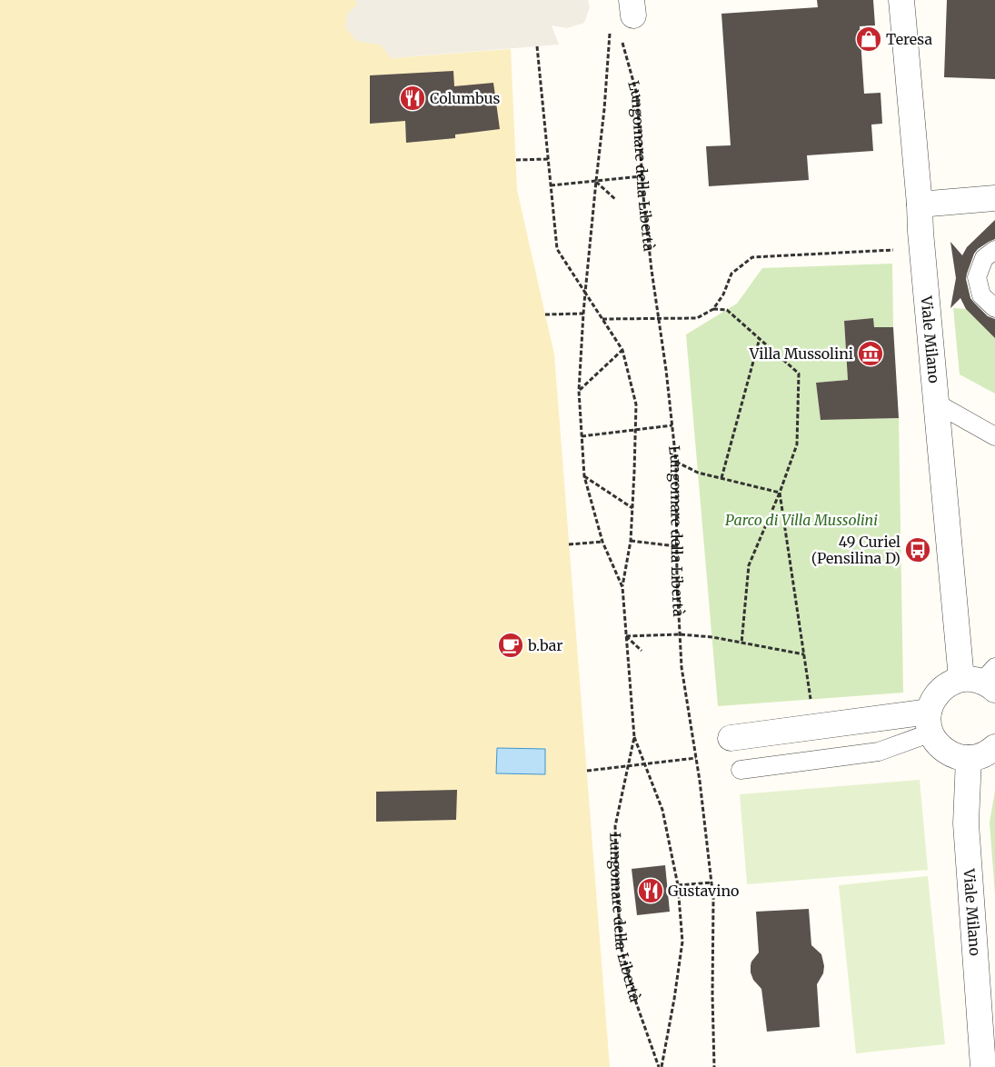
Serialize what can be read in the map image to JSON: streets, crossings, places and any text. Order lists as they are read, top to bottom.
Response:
{
  "streets": {
    "street": ["Viale Milano"],
    "path": ["Lungomare della Libertà"]
  },
  "parks": ["Parco di Villa Mussolini"],
  "places": {
    "shop": ["Teresa"],
    "restaurant": ["Columbus", "Gustavino"],
    "museum": ["Villa Mussolini"],
    "bus stop": ["49 Curiel (Pensilina D)"],
    "cafe": ["b.bar"]
  }
}
